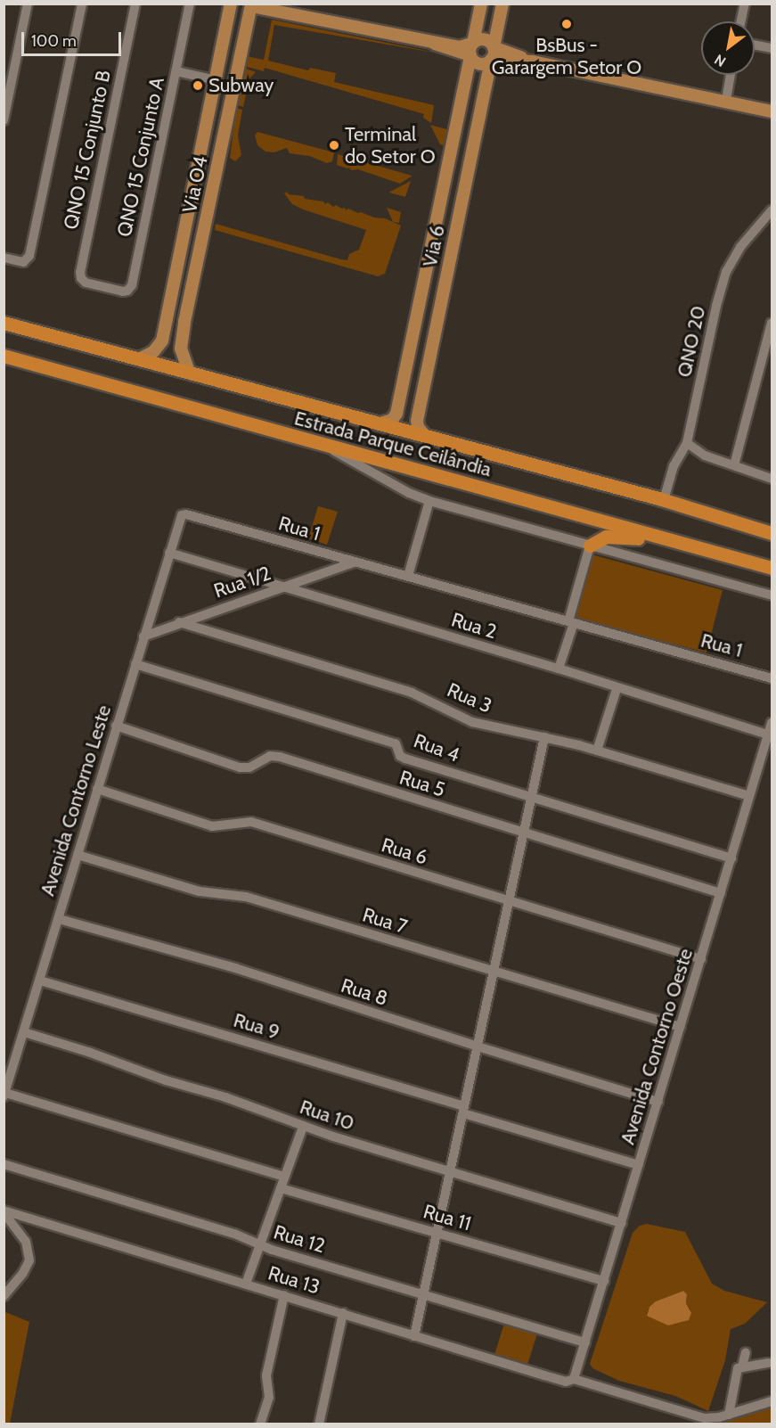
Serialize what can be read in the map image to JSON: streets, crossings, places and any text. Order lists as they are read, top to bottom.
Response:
{
  "streets": {
    "highway": ["Estrada Parque Ceilândia"],
    "main road": ["Via O4", "Via 6"],
    "street": [
      "QNO 15 Conjunto B",
      "QNO 15 Conjunto A",
      "QNO 20",
      "Rua 1",
      "Rua 1/2",
      "Rua 2",
      "Rua 3",
      "Rua 4",
      "Rua 5",
      "Avenida Contorno Leste",
      "Rua 6",
      "Rua 7",
      "Rua 8",
      "Rua 9",
      "Avenida Contorno Oeste",
      "Rua 10",
      "Rua 11",
      "Rua 12",
      "Rua 13"
    ]
  },
  "crossings": [
    ["QNO 15 Conjunto B", "QNO 15 Conjunto A"],
    ["Via O4", "Estrada Parque Ceilândia"],
    ["Via 6", "Estrada Parque Ceilândia"],
    ["QNO 20", "Estrada Parque Ceilândia"],
    ["Rua 1", "Rua 1/2"],
    ["Rua 1", "Avenida Contorno Leste"],
    ["Rua 1/2", "Rua 2"],
    ["Rua 1/2", "Rua 3"],
    ["Rua 1/2", "Avenida Contorno Leste"],
    ["Rua 2", "Avenida Contorno Leste"],
    ["Rua 2", "Avenida Contorno Oeste"],
    ["Rua 3", "Avenida Contorno Oeste"],
    ["Rua 4", "Avenida Contorno Leste"],
    ["Rua 4", "Avenida Contorno Oeste"],
    ["Rua 5", "Avenida Contorno Leste"],
    ["Rua 5", "Avenida Contorno Oeste"],
    ["Avenida Contorno Leste", "Rua 6"],
    ["Avenida Contorno Leste", "Rua 7"],
    ["Avenida Contorno Leste", "Rua 8"],
    ["Avenida Contorno Leste", "Rua 9"],
    ["Avenida Contorno Leste", "Rua 10"],
    ["Rua 6", "Avenida Contorno Oeste"],
    ["Rua 7", "Avenida Contorno Oeste"],
    ["Rua 8", "Avenida Contorno Oeste"],
    ["Rua 9", "Avenida Contorno Oeste"],
    ["Avenida Contorno Oeste", "Rua 10"],
    ["Avenida Contorno Oeste", "Rua 11"],
    ["Avenida Contorno Oeste", "Rua 12"],
    ["Avenida Contorno Oeste", "Rua 13"]
  ],
  "places": ["BsBus - Garargem Setor O", "Subway", "Terminal do Setor O"],
  "scale_bar": "100 m",
  "north": "bottom left"
}
